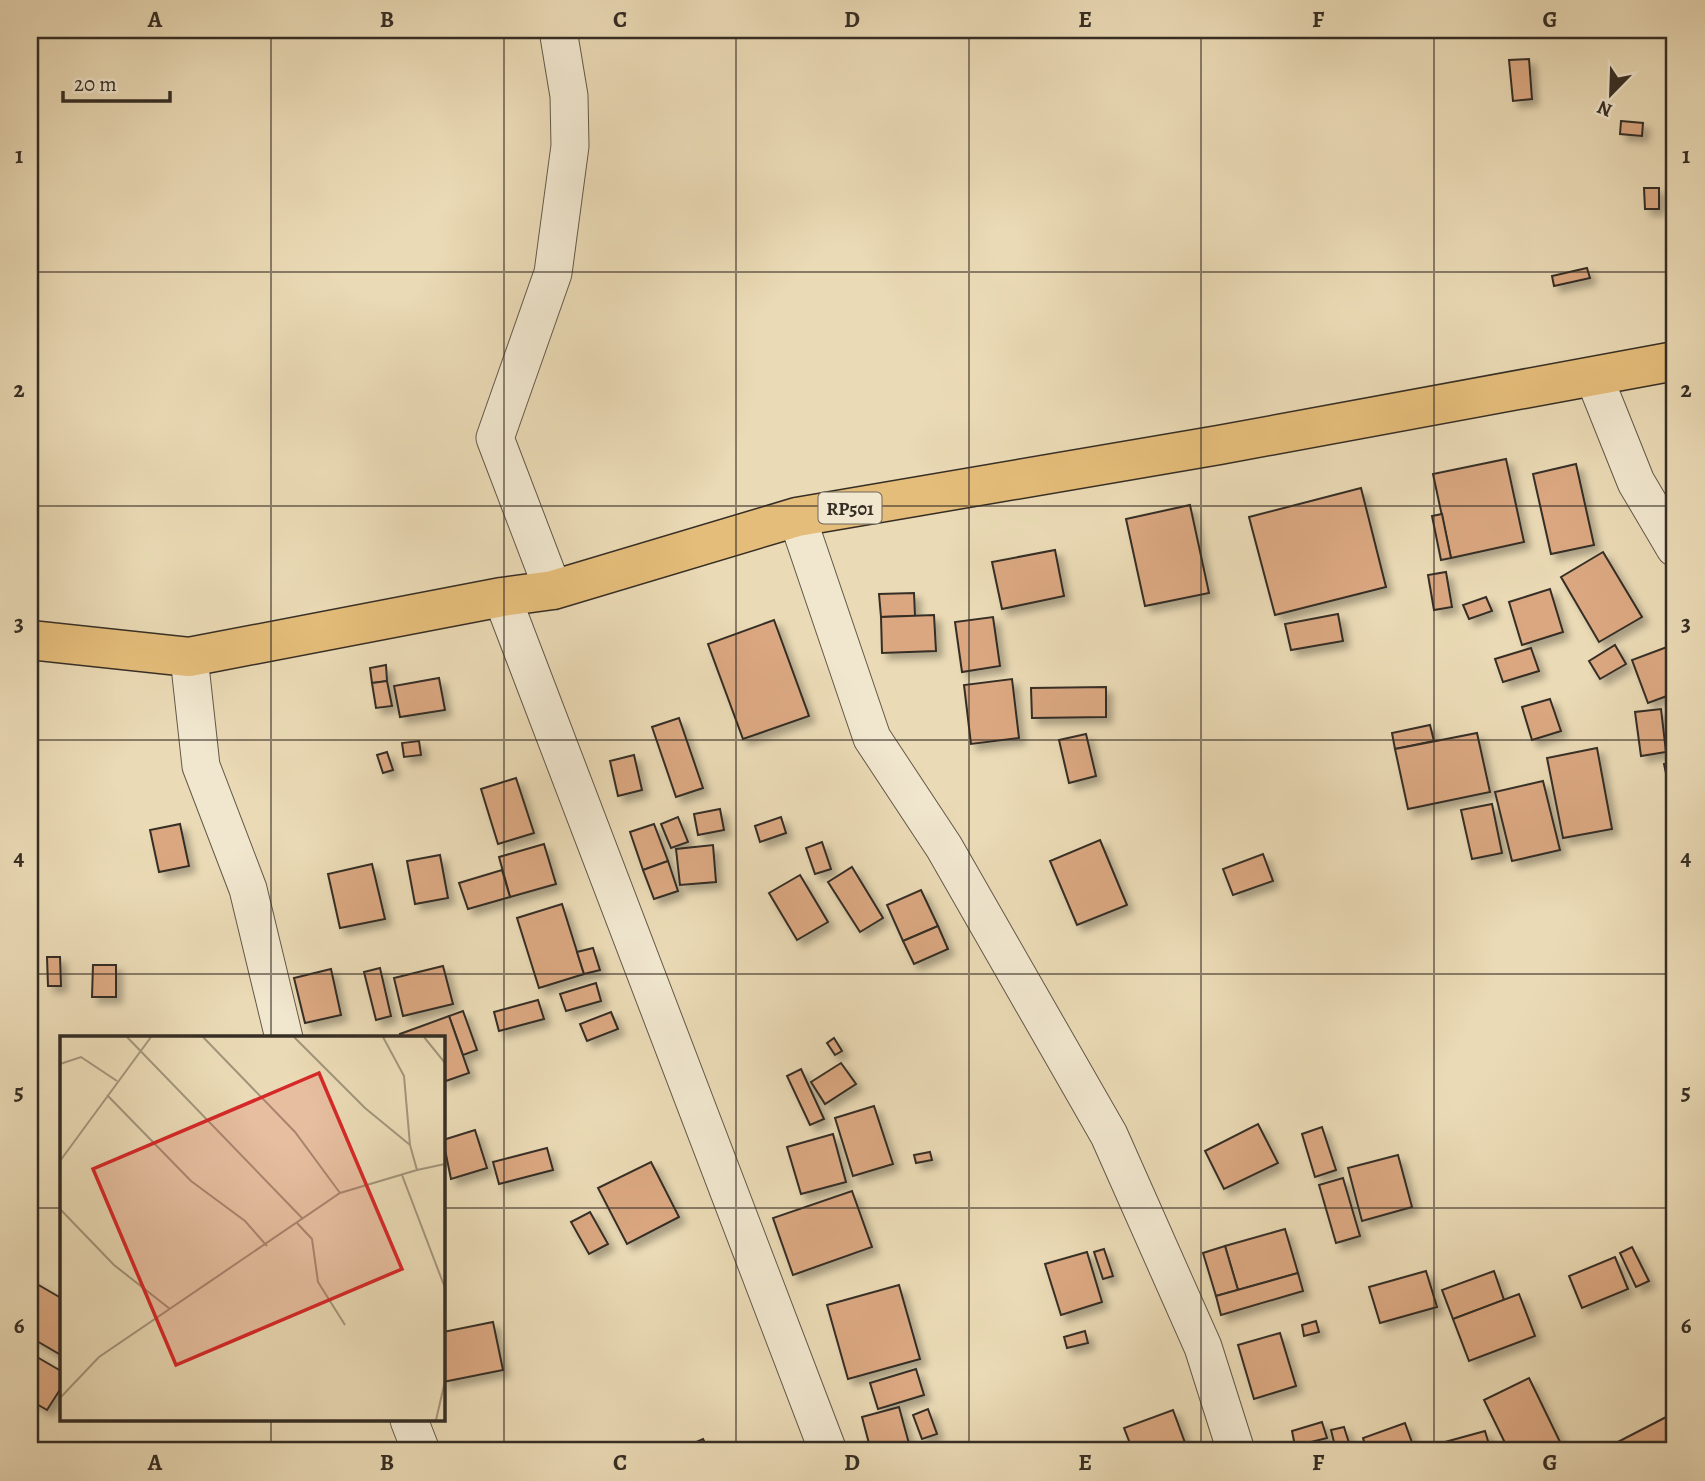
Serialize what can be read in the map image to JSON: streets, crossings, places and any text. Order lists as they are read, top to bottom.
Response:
{
  "streets": {
    "main road": ["RP501"]
  },
  "scale_bar": "20 m",
  "north": "bottom left",
  "grid": {
    "columns": [
      "A",
      "B",
      "C",
      "D",
      "E",
      "F",
      "G"
    ],
    "rows": [
      "1",
      "2",
      "3",
      "4",
      "5",
      "6"
    ]
  }
}
